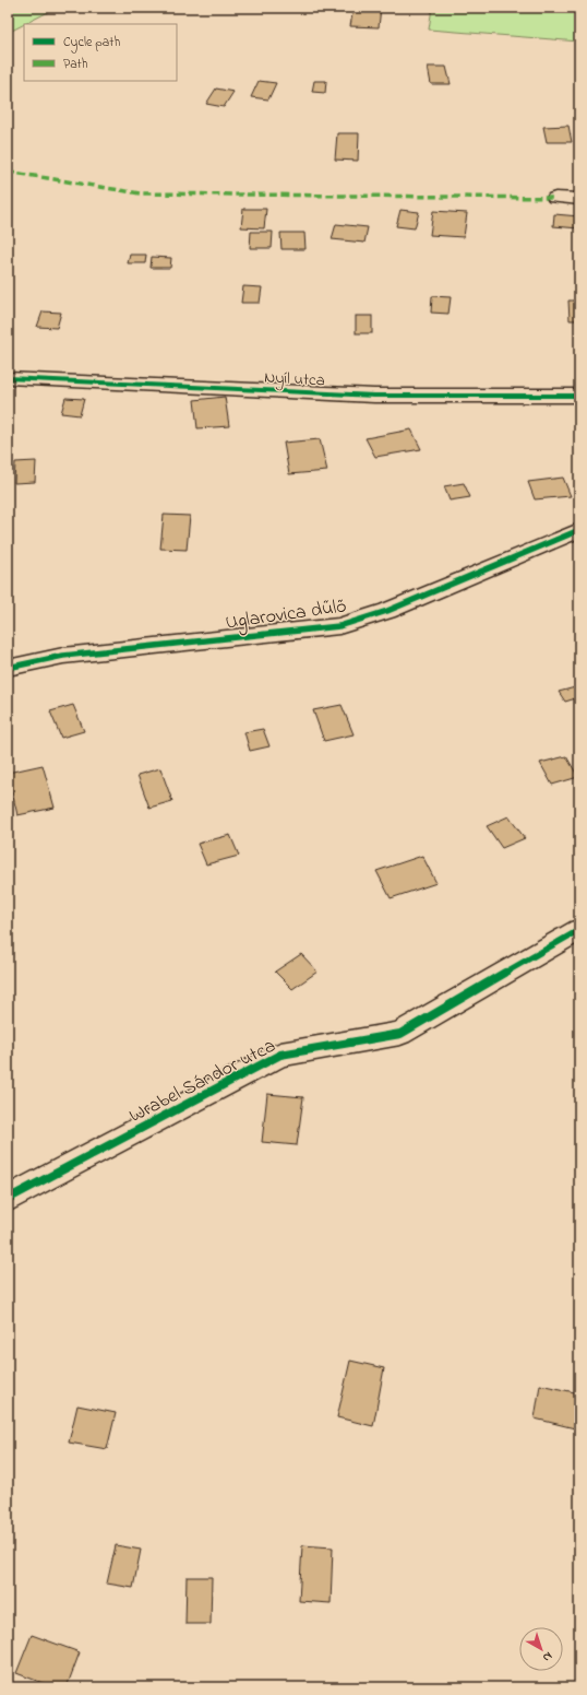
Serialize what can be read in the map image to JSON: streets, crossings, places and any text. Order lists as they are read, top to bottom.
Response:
{
  "streets": {
    "street": ["Nyíl utca", "Uglarovica dűlő", "Wrabel Sándor utca"]
  },
  "legend": ["Cycle path", "Path"],
  "north": "bottom right"
}
